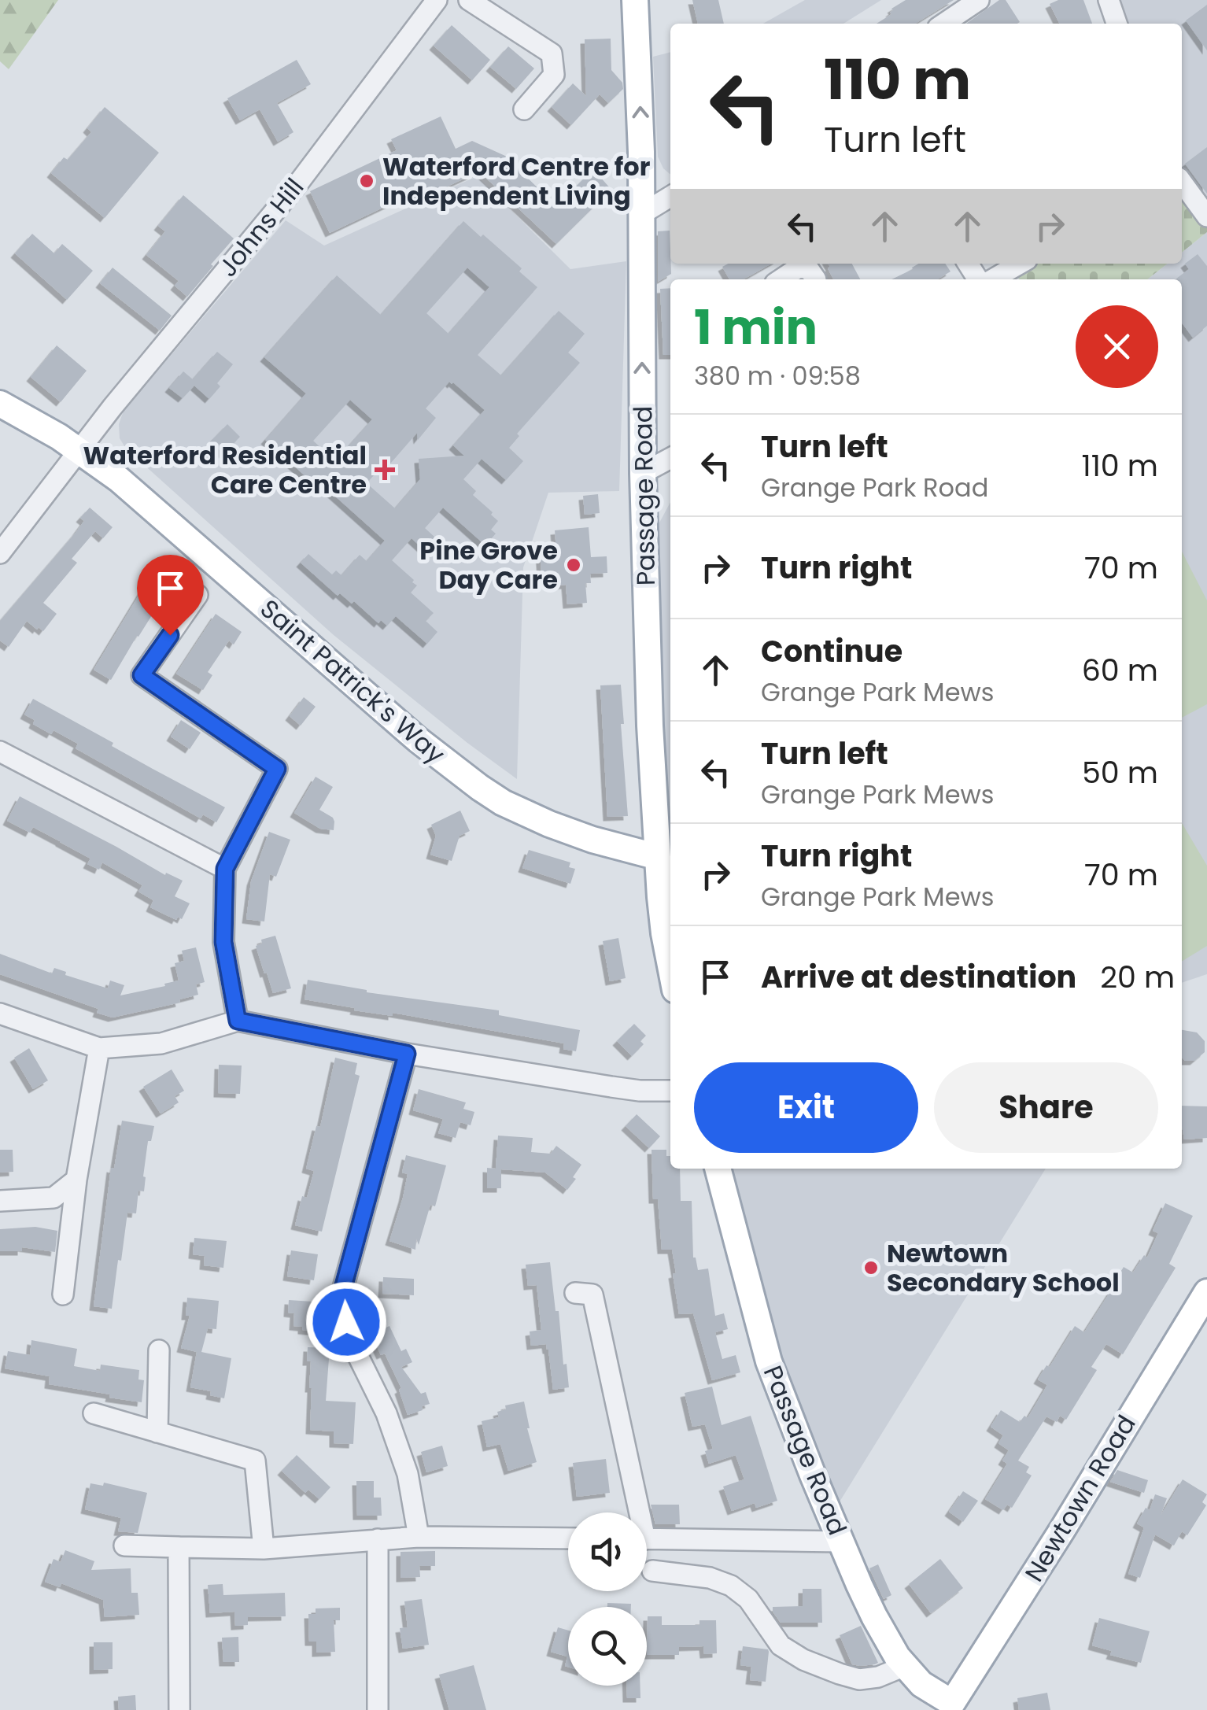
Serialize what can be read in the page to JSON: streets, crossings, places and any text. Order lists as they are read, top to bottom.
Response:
{
  "streets": {
    "main road": ["Passage Road", "Saint Patrick's Way", "Newtown Road"],
    "street": ["Johns Hill"]
  },
  "crossings": [
    ["Johns Hill", "Saint Patrick's Way"],
    ["Passage Road", "Saint Patrick's Way"],
    ["Passage Road", "Newtown Road"]
  ],
  "places": {
    "other": ["Waterford Centre for Independent Living", "Pine Grove Day Care", "Newtown Secondary School"],
    "health": ["Waterford Residential Care Centre"]
  },
  "page": {
    "turn": ["110 m", "Turn left"],
    "heading": ["1 min", "380 m · 09:58"],
    "list": [
      {
        "name": "Turn left",
        "note": "Grange Park Road",
        "value": "110 m"
      },
      {
        "name": "Turn right",
        "value": "70 m"
      },
      {
        "name": "Continue",
        "note": "Grange Park Mews",
        "value": "60 m"
      },
      {
        "name": "Turn left",
        "note": "Grange Park Mews",
        "value": "50 m"
      },
      {
        "name": "Turn right",
        "note": "Grange Park Mews",
        "value": "70 m"
      },
      {
        "name": "Arrive at destination",
        "value": "20 m"
      }
    ],
    "buttons": ["Exit", "Share"]
  }
}
